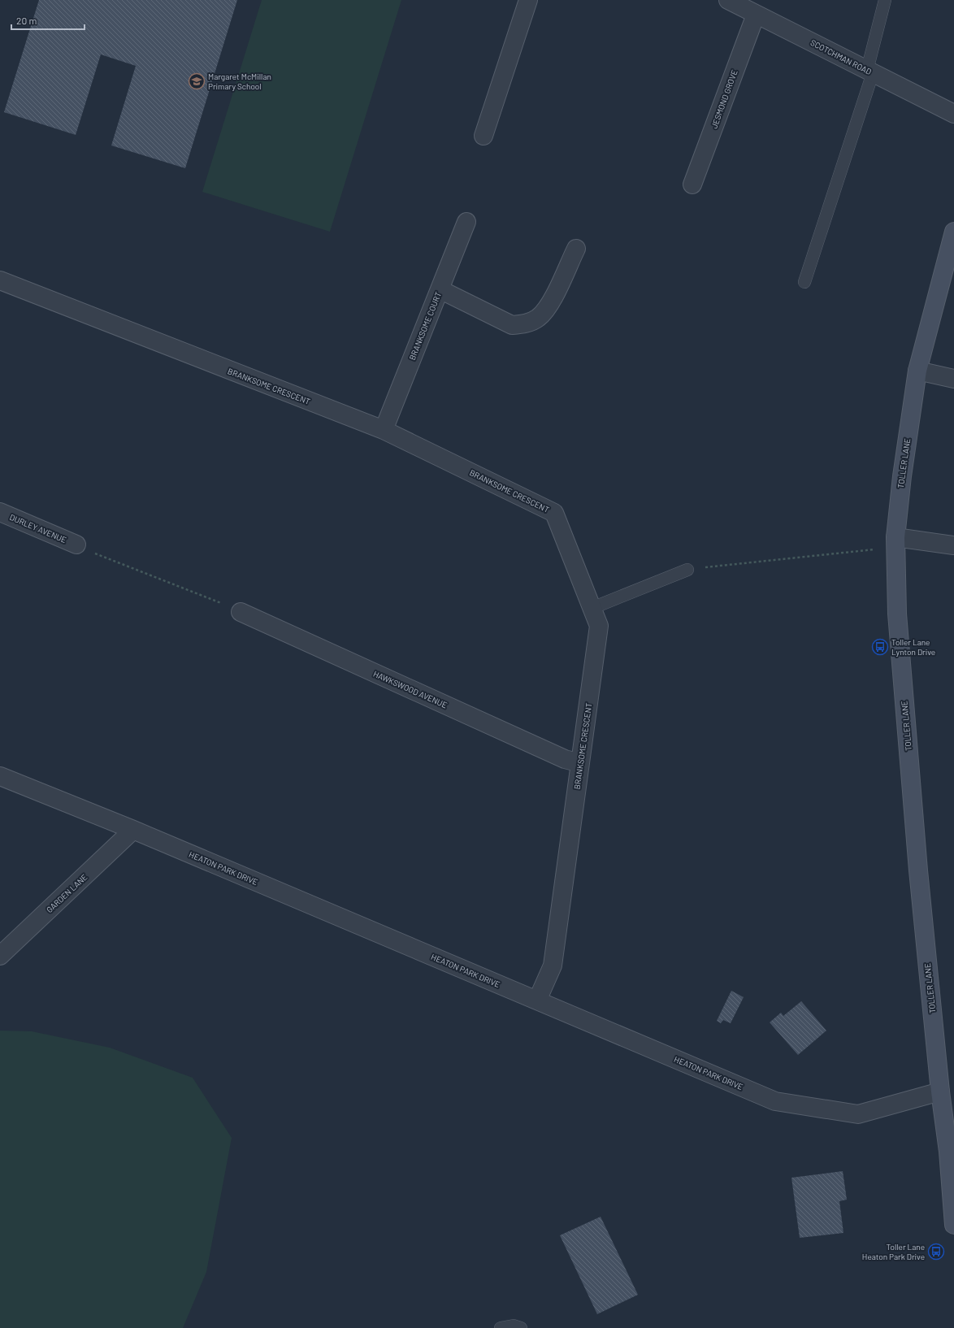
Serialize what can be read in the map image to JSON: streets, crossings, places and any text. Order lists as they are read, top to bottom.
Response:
{
  "streets": {
    "main road": ["TOLLER LANE"],
    "street": [
      "SCOTCHMAN ROAD",
      "JESMOND GROVE",
      "BRANKSOME COURT",
      "BRANKSOME CRESCENT",
      "DURLEY AVENUE",
      "HAWKSWOOD AVENUE",
      "HEATON PARK DRIVE",
      "GARDEN LANE"
    ]
  },
  "crossings": [
    ["SCOTCHMAN ROAD", "JESMOND GROVE"],
    ["BRANKSOME COURT", "BRANKSOME CRESCENT"],
    ["BRANKSOME CRESCENT", "HAWKSWOOD AVENUE"],
    ["BRANKSOME CRESCENT", "HEATON PARK DRIVE"],
    ["TOLLER LANE", "HEATON PARK DRIVE"],
    ["HEATON PARK DRIVE", "GARDEN LANE"]
  ],
  "places": {
    "school or university": ["Margaret McMillan Primary School"],
    "bus stop": ["Toller Lane Lynton Drive", "Toller Lane Heaton Park Drive"]
  },
  "scale_bar": "20 m"
}
